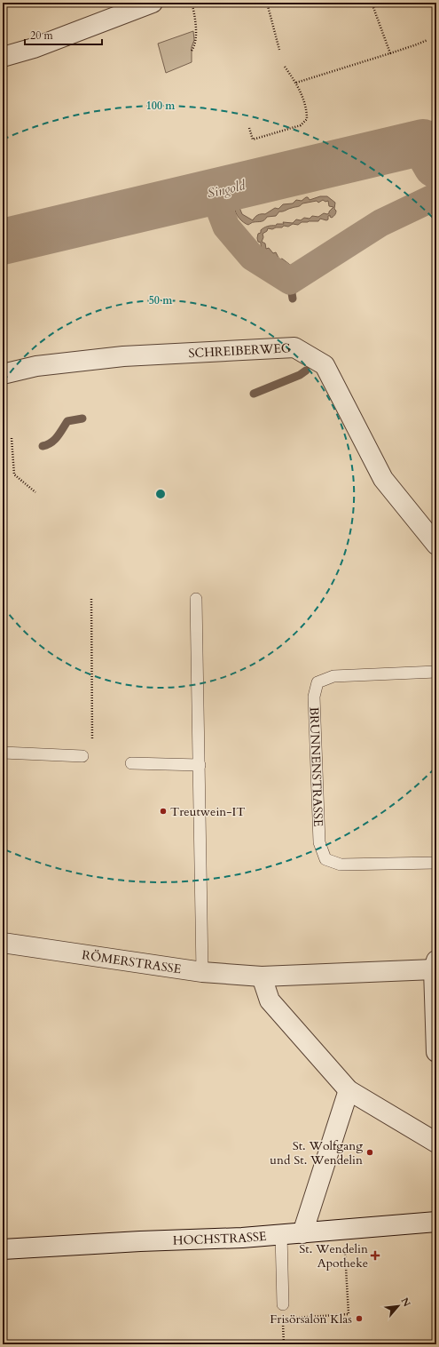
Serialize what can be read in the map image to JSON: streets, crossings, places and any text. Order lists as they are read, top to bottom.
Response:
{
  "streets": {
    "street": ["SCHREIBERWEG", "RÖMERSTRASSE", "HOCHSTRASSE"],
    "lane": ["BRUNNENSTRASSE"]
  },
  "water": ["Singold"],
  "places": {
    "other": ["Treutwein-IT", "St. Wolfgang und St. Wendelin", "Frisörsalon Klas"],
    "health": ["St. Wendelin Apotheke"]
  },
  "scale_bar": "20 m",
  "north": "top right",
  "rings": ["100 m", "50 m"]
}
